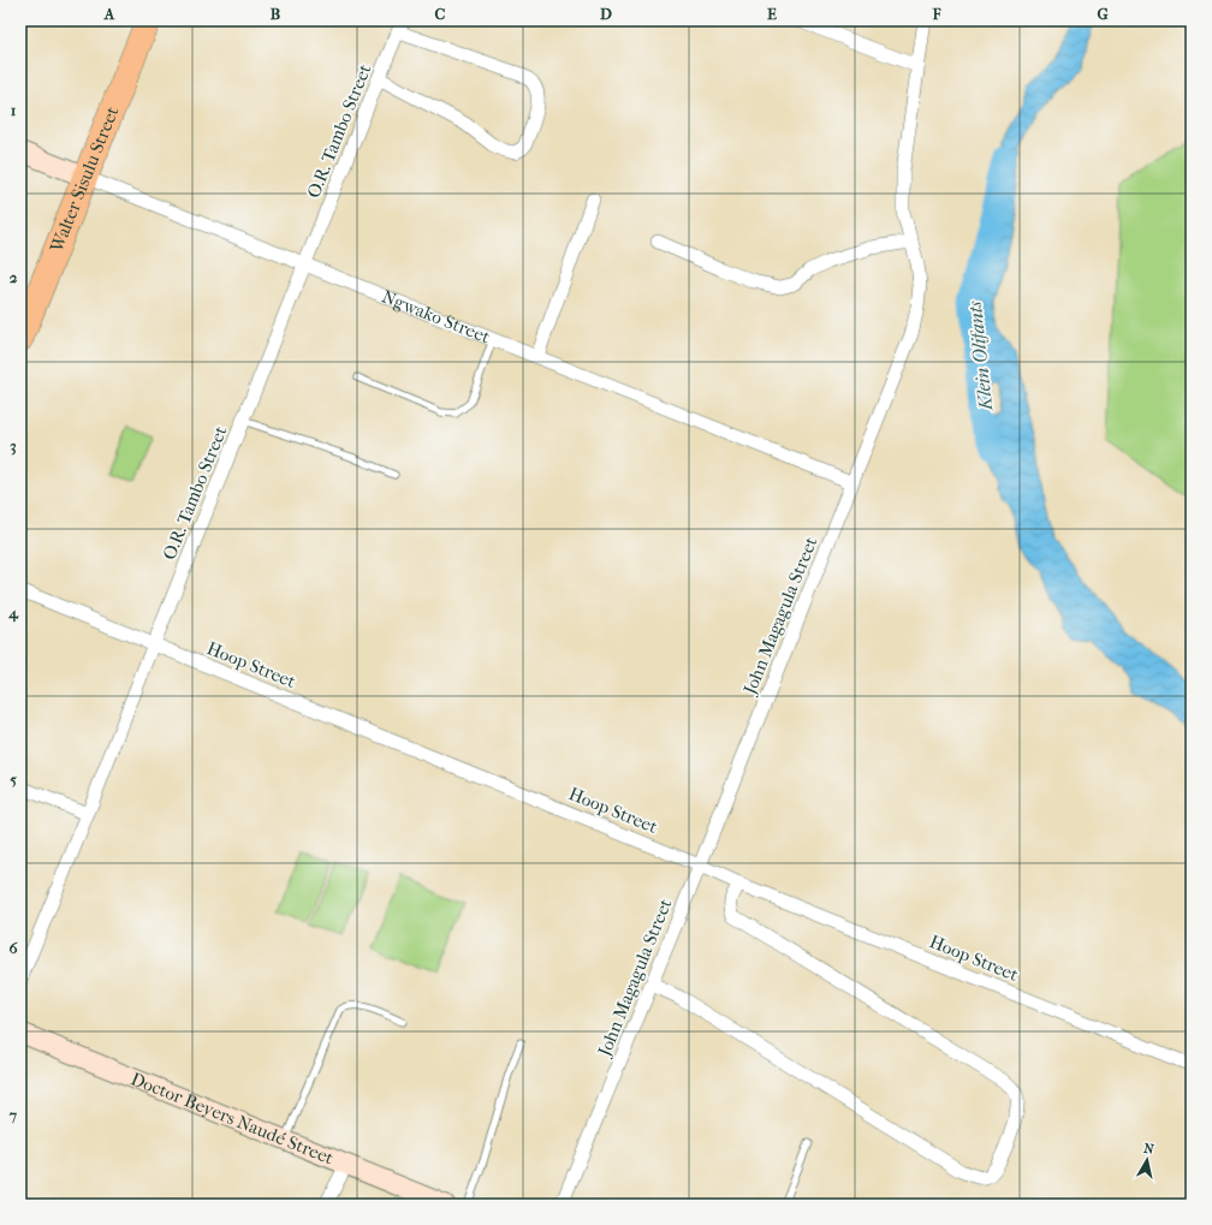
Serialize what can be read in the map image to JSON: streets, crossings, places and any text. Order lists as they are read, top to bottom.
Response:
{
  "streets": {
    "highway": ["Walter Sisulu Street"],
    "street": [
      "O.R. Tambo Street",
      "Ngwako Street",
      "John Magagula Street",
      "Hoop Street",
      "Doctor Beyers Naudé Street"
    ]
  },
  "crossings": [
    ["O.R. Tambo Street", "Ngwako Street"],
    ["O.R. Tambo Street", "Hoop Street"],
    ["Walter Sisulu Street", "Ngwako Street"],
    ["Ngwako Street", "John Magagula Street"],
    ["John Magagula Street", "Hoop Street"]
  ],
  "water": ["Klein Olifants"],
  "north": "top",
  "grid": {
    "columns": [
      "A",
      "B",
      "C",
      "D",
      "E",
      "F",
      "G"
    ],
    "rows": [
      "1",
      "2",
      "3",
      "4",
      "5",
      "6",
      "7"
    ]
  }
}
